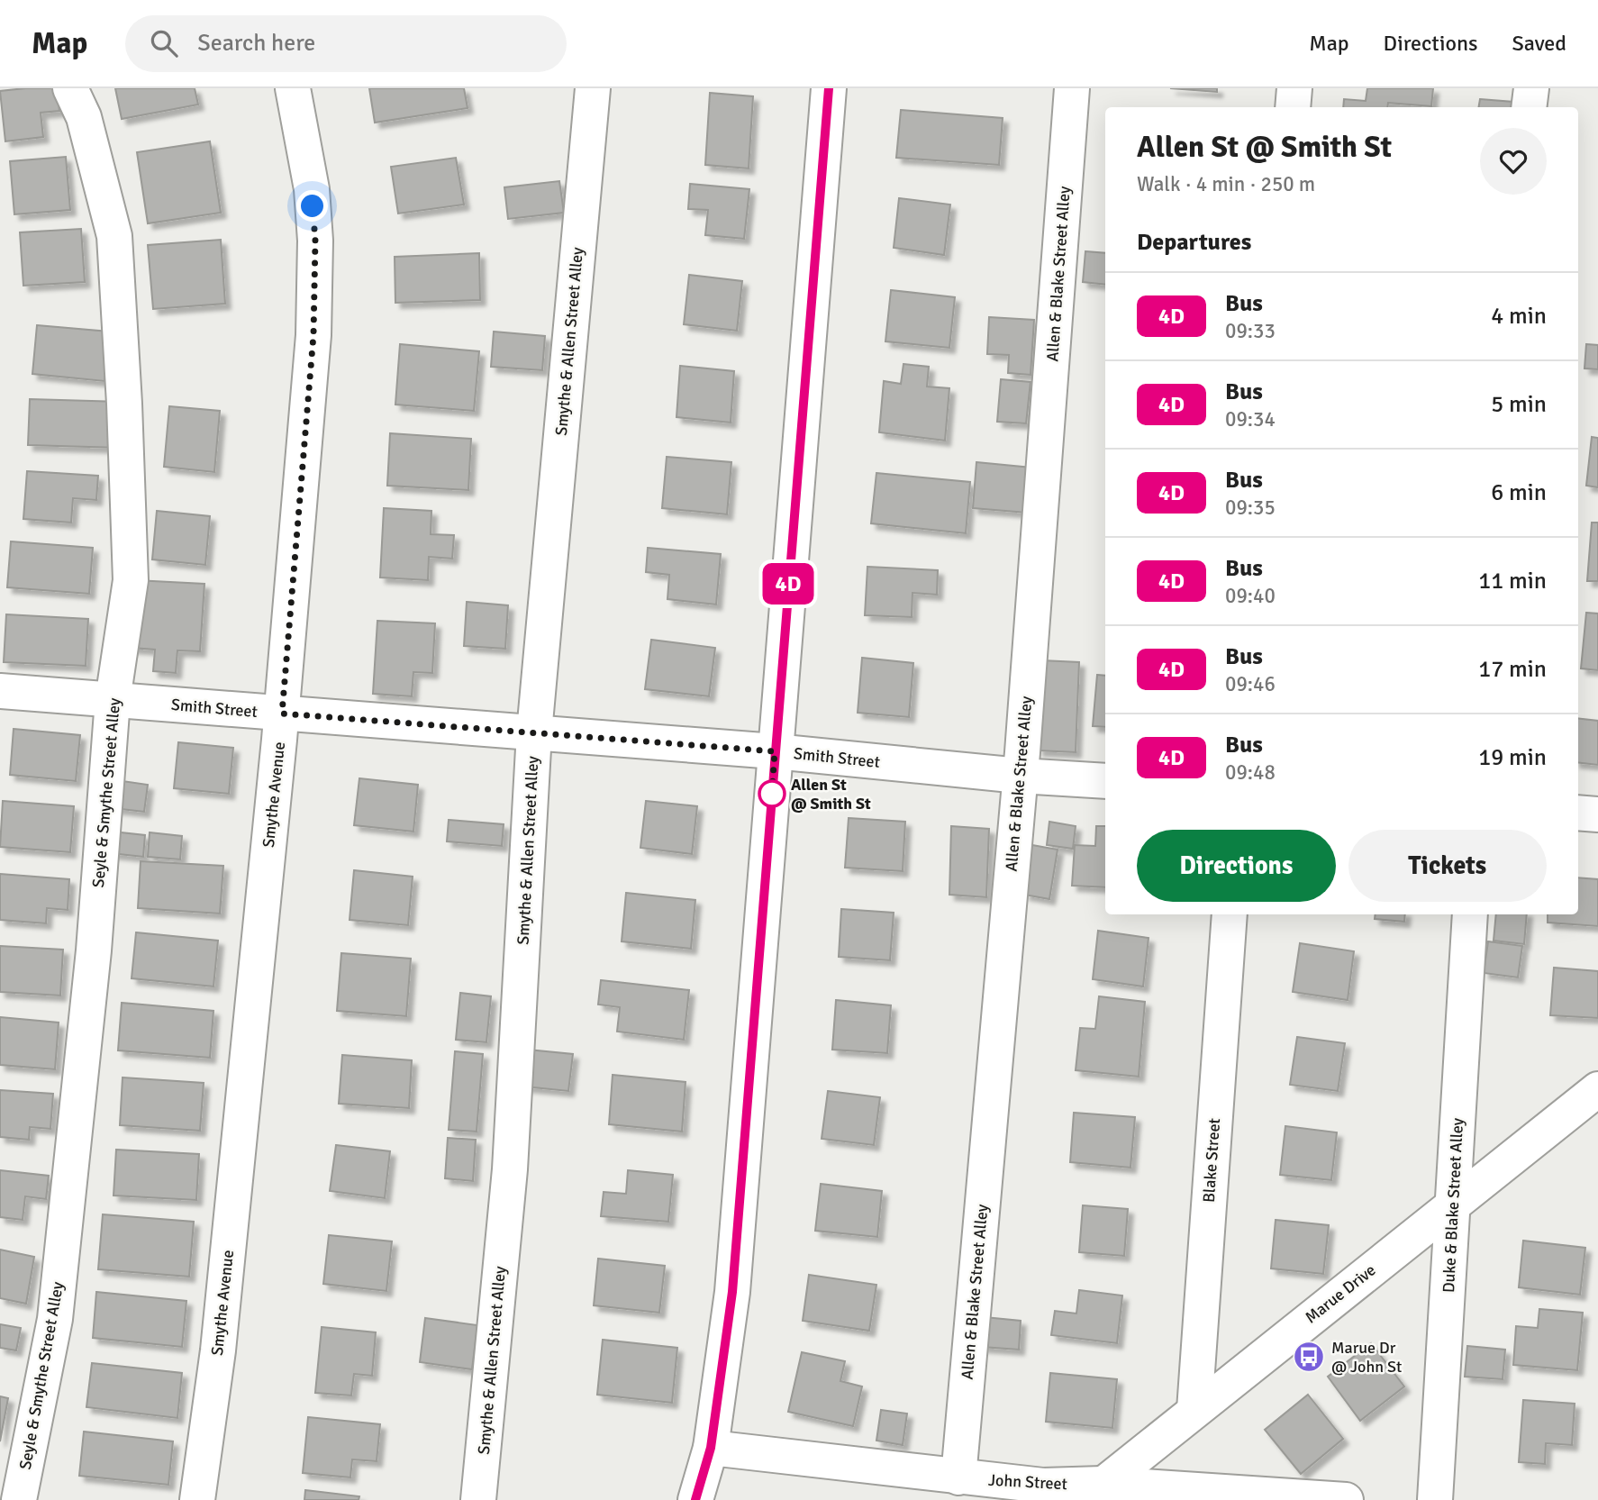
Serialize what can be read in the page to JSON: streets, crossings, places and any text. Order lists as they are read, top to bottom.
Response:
{
  "streets": {
    "street": [
      "Allen & Blake Street Alley",
      "Smythe & Allen Street Alley",
      "Smith Street",
      "Seyle & Smythe Street Alley",
      "Smythe Avenue",
      "Blake Street",
      "Duke & Blake Street Alley",
      "Marue Drive",
      "John Street"
    ]
  },
  "crossings": [
    ["Allen & Blake Street Alley", "Smith Street"],
    ["Allen & Blake Street Alley", "John Street"],
    ["Smythe & Allen Street Alley", "Smith Street"],
    ["Smith Street", "Seyle & Smythe Street Alley"],
    ["Smith Street", "Smythe Avenue"],
    ["Blake Street", "Marue Drive"],
    ["Duke & Blake Street Alley", "Marue Drive"],
    ["Marue Drive", "John Street"]
  ],
  "places": {
    "other": ["Allen St @ Smith St"],
    "bus stop": ["Marue Dr @ John St"]
  },
  "lines": ["bus line 4D"],
  "page": {
    "header": "Map",
    "search": "Search here",
    "nav": ["Map", "Directions", "Saved"],
    "on_map": "4D",
    "heading": [
      ["Allen St @ Smith St", "Walk · 4 min · 250 m"],
      "Departures"
    ],
    "list": [
      {
        "mark": "4D",
        "name": "Bus",
        "note": "09:33",
        "value": "4 min"
      },
      {
        "mark": "4D",
        "name": "Bus",
        "note": "09:34",
        "value": "5 min"
      },
      {
        "mark": "4D",
        "name": "Bus",
        "note": "09:35",
        "value": "6 min"
      },
      {
        "mark": "4D",
        "name": "Bus",
        "note": "09:40",
        "value": "11 min"
      },
      {
        "mark": "4D",
        "name": "Bus",
        "note": "09:46",
        "value": "17 min"
      },
      {
        "mark": "4D",
        "name": "Bus",
        "note": "09:48",
        "value": "19 min"
      }
    ],
    "buttons": ["Directions", "Tickets"]
  }
}
